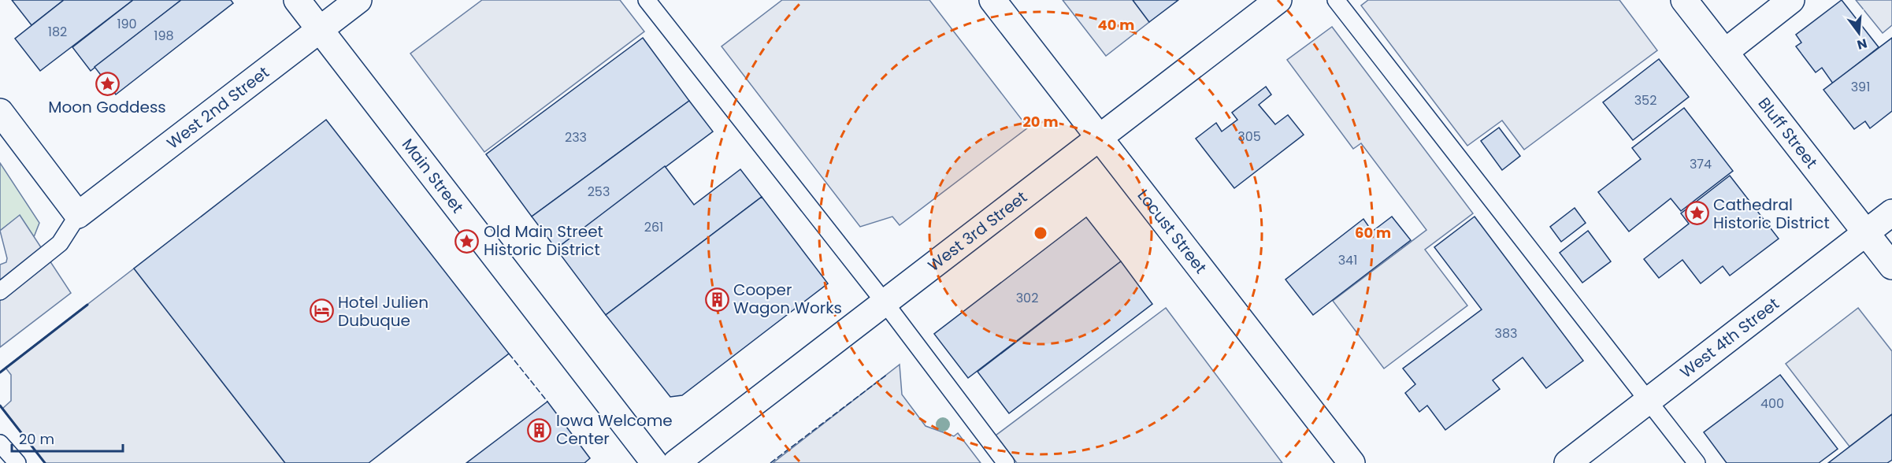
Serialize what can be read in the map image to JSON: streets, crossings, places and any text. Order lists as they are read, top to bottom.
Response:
{
  "streets": {
    "street": [
      "West 2nd Street",
      "Bluff Street",
      "Main Street",
      "West 3rd Street",
      "Locust Street",
      "West 4th Street"
    ]
  },
  "crossings": [
    ["West 2nd Street", "Main Street"],
    ["Bluff Street", "West 4th Street"],
    ["West 3rd Street", "Locust Street"]
  ],
  "places": {
    "place": ["Moon Goddess", "Cathedral Historic District", "Old Main Street Historic District"],
    "building": ["Cooper Wagon Works", "Iowa Welcome Center"],
    "hotel": ["Hotel Julien Dubuque"]
  },
  "house_numbers": [
    "190",
    "182",
    "198",
    "391",
    "352",
    "305",
    "233",
    "374",
    "253",
    "261",
    "341",
    "302",
    "383",
    "400"
  ],
  "scale_bar": "20 m",
  "north": "bottom",
  "rings": ["40 m", "20 m", "60 m"]
}
